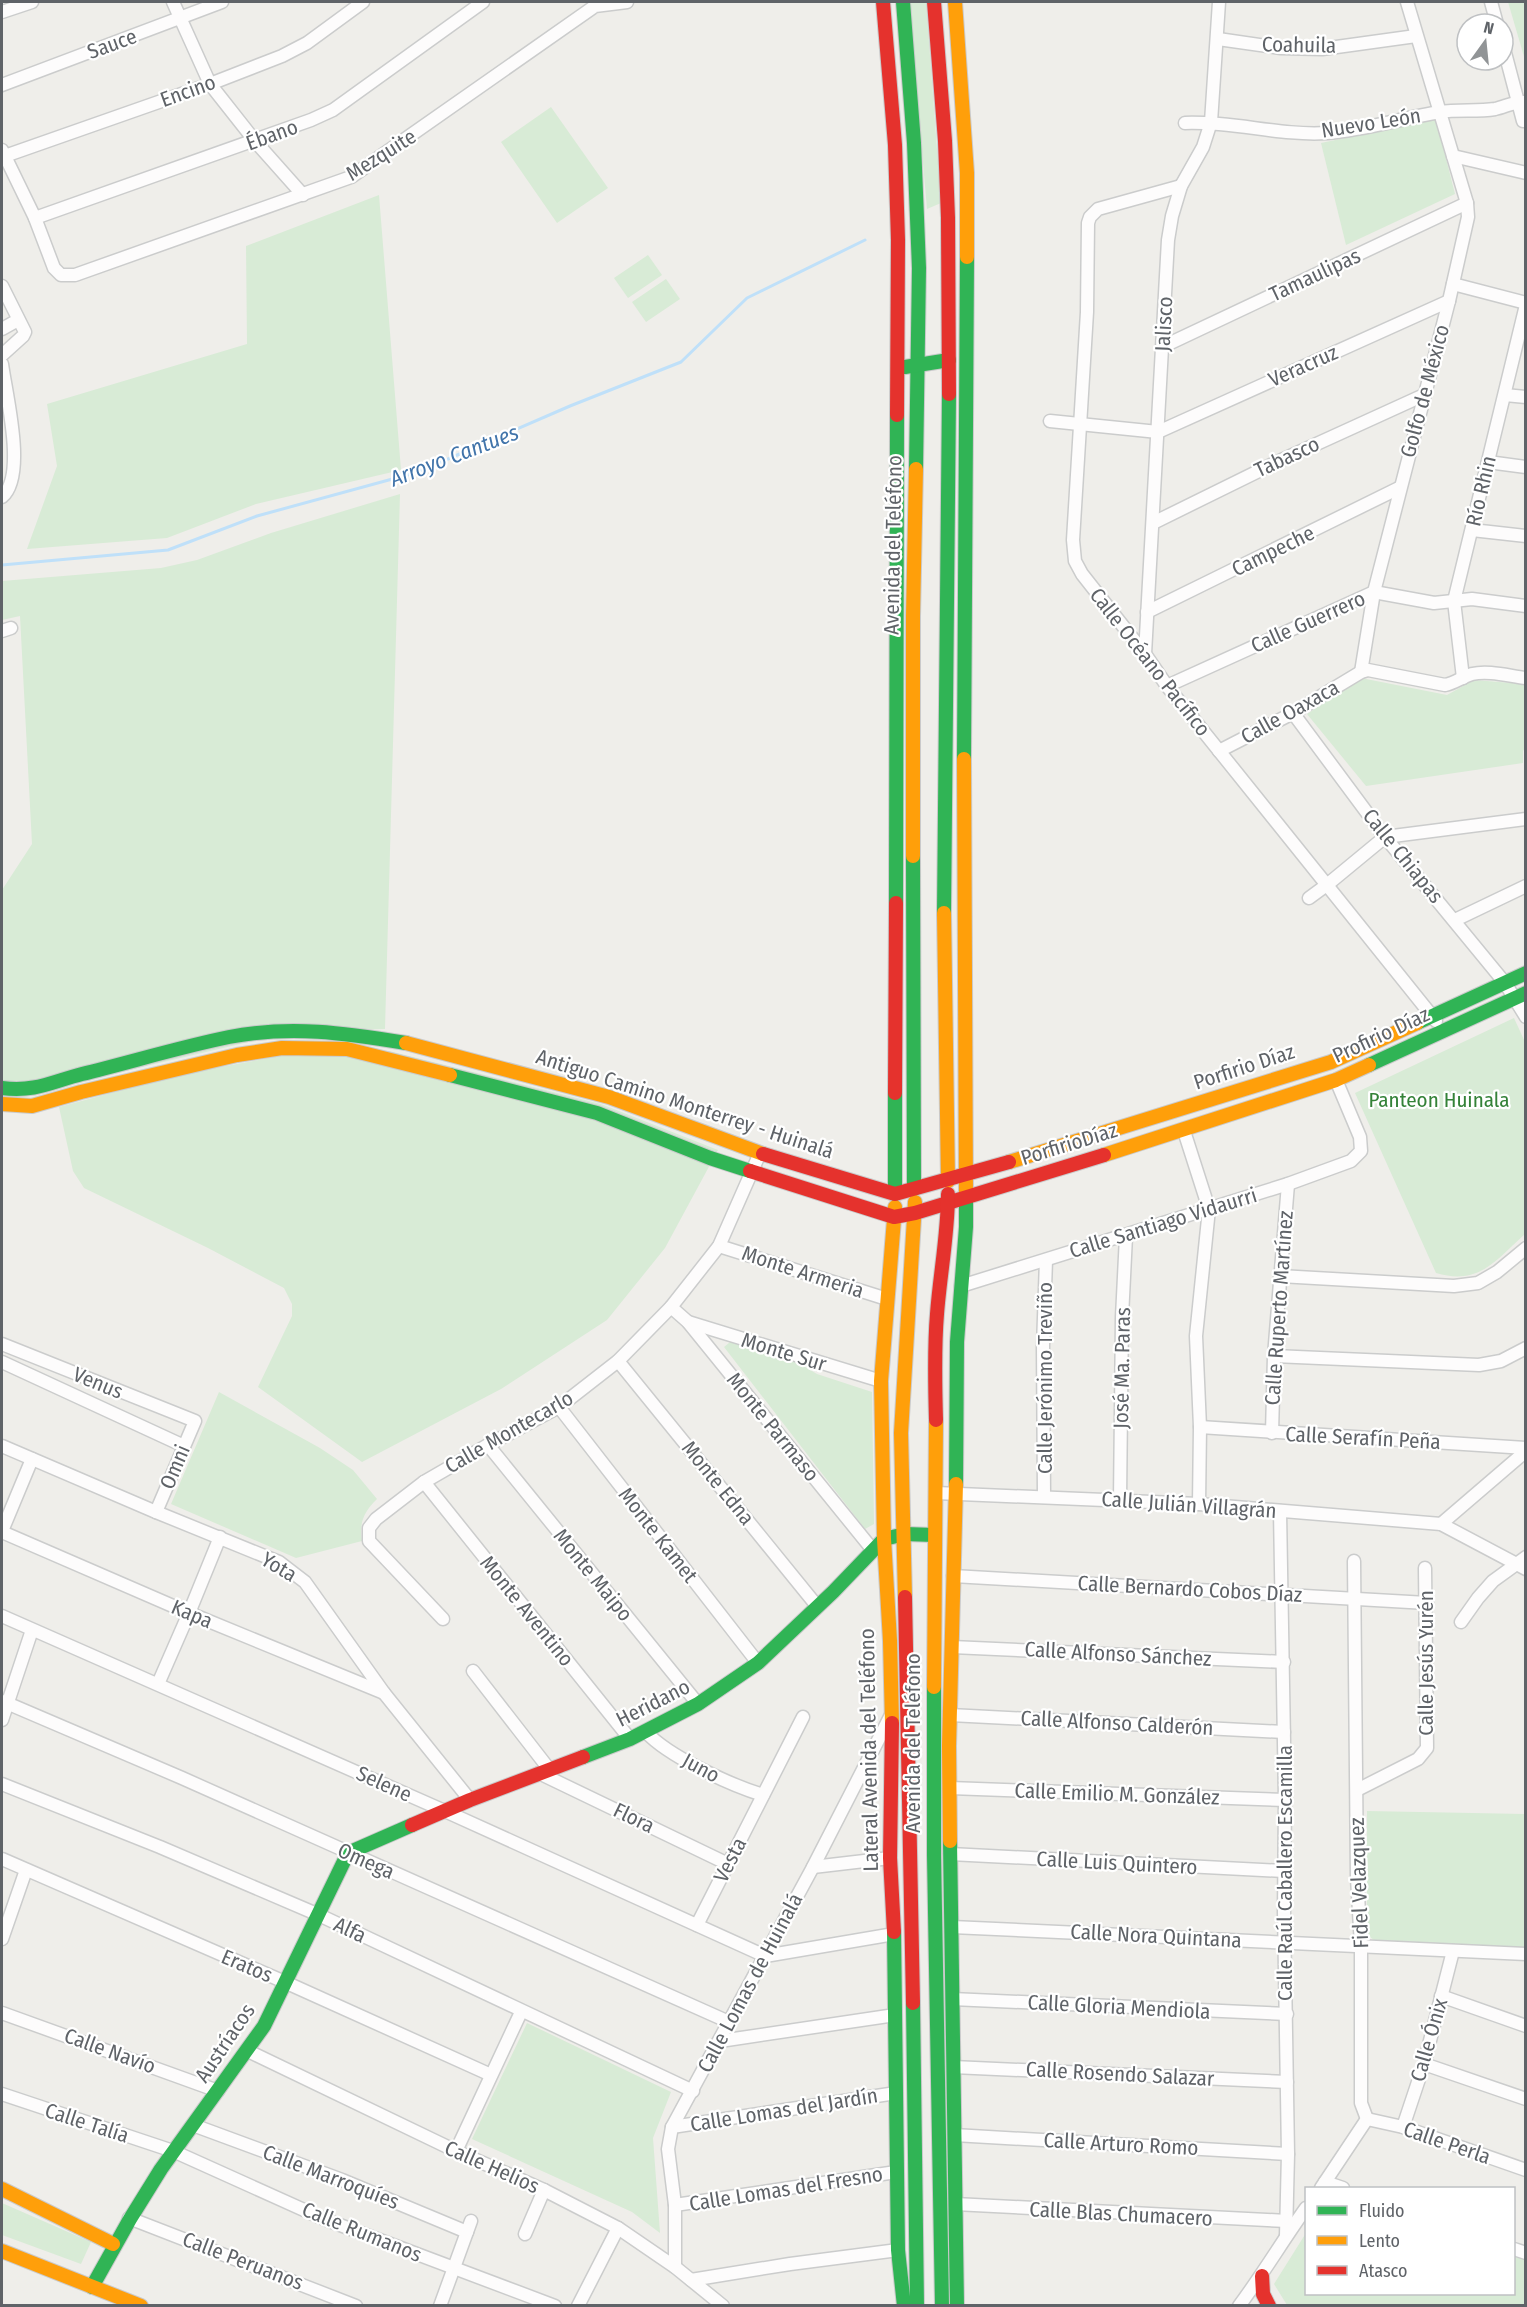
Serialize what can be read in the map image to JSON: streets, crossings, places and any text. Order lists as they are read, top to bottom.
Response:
{
  "streets": {
    "main road": [
      "Avenida del Teléfono",
      "Profirio Díaz",
      "Porfirio Díaz",
      "Antiguo Camino Monterrey - Huinalá",
      "PorfirioDíaz",
      "Heridano",
      "Lateral Avenida del Teléfono",
      "Austríacos"
    ],
    "street": [
      "Sauce",
      "Coahuila",
      "Encino",
      "Nuevo León",
      "Ébano",
      "Mezquite",
      "Tamaulipas",
      "Jalisco",
      "Veracruz",
      "Golfo de México",
      "Tabasco",
      "Río Rhin",
      "Campeche",
      "Calle Guerrero",
      "Calle Océano Pacífico",
      "Calle Oaxaca",
      "Calle Chiapas",
      "Calle Santiago Vidaurri",
      "Monte Armeria",
      "Calle Ruperto Martínez",
      "Monte Sur",
      "José Ma. Paras",
      "Calle Jerónimo Treviño",
      "Venus",
      "Monte Parmaso",
      "Calle Montecarlo",
      "Calle Serafín Peña",
      "Omni",
      "Monte Edna",
      "Calle Julián Villagrán",
      "Monte Kamet",
      "Yota",
      "Monte Maipo",
      "Calle Bernardo Cobos Díaz",
      "Monte Aventino",
      "Kapa",
      "Calle Alfonso Sánchez",
      "Calle Jesús Yurén",
      "Calle Alfonso Calderón",
      "Juno",
      "Selene",
      "Calle Emilio M. González",
      "Flora",
      "Vesta",
      "Omega",
      "Calle Luis Quintero",
      "Calle Raúl Caballero Escamilla",
      "Fidel Velazquez",
      "Alfa",
      "Calle Nora Quintana",
      "Eratos",
      "Calle Lomas de Huinalá",
      "Calle Gloria Mendiola",
      "Calle Ónix",
      "Calle Navío",
      "Calle Rosendo Salazar",
      "Calle Lomas del Jardín",
      "Calle Talía",
      "Calle Perla",
      "Calle Arturo Romo",
      "Calle Helios",
      "Calle Marroquíes",
      "Calle Lomas del Fresno",
      "Calle Blas Chumacero",
      "Calle Rumanos",
      "Calle Peruanos"
    ]
  },
  "crossings": [
    ["Coahuila", "Jalisco"],
    ["Coahuila", "Golfo de México"],
    ["Nuevo León", "Jalisco"],
    ["Nuevo León", "Golfo de México"],
    ["Ébano", "Mezquite"],
    ["Tamaulipas", "Jalisco"],
    ["Tamaulipas", "Golfo de México"],
    ["Jalisco", "Veracruz"],
    ["Jalisco", "Tabasco"],
    ["Jalisco", "Campeche"],
    ["Jalisco", "Calle Océano Pacífico"],
    ["Veracruz", "Golfo de México"],
    ["Golfo de México", "Tabasco"],
    ["Golfo de México", "Campeche"],
    ["Golfo de México", "Calle Guerrero"],
    ["Golfo de México", "Calle Oaxaca"],
    ["Río Rhin", "Calle Guerrero"],
    ["Avenida del Teléfono", "PorfirioDíaz"],
    ["Avenida del Teléfono", "Calle Julián Villagrán"],
    ["Avenida del Teléfono", "Heridano"],
    ["Calle Guerrero", "Calle Océano Pacífico"],
    ["Calle Océano Pacífico", "Calle Oaxaca"],
    ["Calle Océano Pacífico", "Profirio Díaz"],
    ["Calle Océano Pacífico", "Porfirio Díaz"],
    ["Calle Oaxaca", "Calle Chiapas"],
    ["Calle Chiapas", "Profirio Díaz"],
    ["Calle Chiapas", "Porfirio Díaz"],
    ["Profirio Díaz", "PorfirioDíaz"],
    ["Profirio Díaz", "Calle Santiago Vidaurri"],
    ["Antiguo Camino Monterrey - Huinalá", "PorfirioDíaz"],
    ["Antiguo Camino Monterrey - Huinalá", "Calle Montecarlo"],
    ["Antiguo Camino Monterrey - Huinalá", "Lateral Avenida del Teléfono"],
    ["PorfirioDíaz", "Lateral Avenida del Teléfono"],
    ["Calle Santiago Vidaurri", "Calle Ruperto Martínez"],
    ["Calle Santiago Vidaurri", "José Ma. Paras"],
    ["Calle Santiago Vidaurri", "Calle Jerónimo Treviño"],
    ["Monte Armeria", "Calle Montecarlo"],
    ["Monte Armeria", "Lateral Avenida del Teléfono"],
    ["Calle Ruperto Martínez", "Calle Serafín Peña"],
    ["Monte Sur", "Monte Parmaso"],
    ["Monte Sur", "Lateral Avenida del Teléfono"],
    ["José Ma. Paras", "Calle Julián Villagrán"],
    ["Calle Jerónimo Treviño", "Calle Julián Villagrán"],
    ["Venus", "Omni"],
    ["Monte Parmaso", "Calle Montecarlo"],
    ["Monte Parmaso", "Heridano"],
    ["Calle Montecarlo", "Monte Edna"],
    ["Calle Montecarlo", "Monte Kamet"],
    ["Calle Montecarlo", "Monte Maipo"],
    ["Calle Montecarlo", "Monte Aventino"],
    ["Omni", "Yota"],
    ["Monte Edna", "Heridano"],
    ["Calle Julián Villagrán", "Calle Raúl Caballero Escamilla"],
    ["Monte Kamet", "Heridano"],
    ["Yota", "Kapa"],
    ["Yota", "Heridano"],
    ["Monte Maipo", "Heridano"],
    ["Calle Bernardo Cobos Díaz", "Calle Jesús Yurén"],
    ["Calle Bernardo Cobos Díaz", "Calle Raúl Caballero Escamilla"],
    ["Calle Bernardo Cobos Díaz", "Fidel Velazquez"],
    ["Monte Aventino", "Heridano"],
    ["Calle Alfonso Sánchez", "Calle Raúl Caballero Escamilla"],
    ["Calle Jesús Yurén", "Fidel Velazquez"],
    ["Heridano", "Lateral Avenida del Teléfono"],
    ["Heridano", "Juno"],
    ["Heridano", "Selene"],
    ["Heridano", "Flora"],
    ["Heridano", "Omega"],
    ["Heridano", "Austríacos"],
    ["Calle Alfonso Calderón", "Calle Raúl Caballero Escamilla"],
    ["Lateral Avenida del Teléfono", "Calle Lomas de Huinalá"],
    ["Lateral Avenida del Teléfono", "Calle Lomas del Jardín"],
    ["Lateral Avenida del Teléfono", "Calle Lomas del Fresno"],
    ["Juno", "Vesta"],
    ["Selene", "Vesta"],
    ["Selene", "Calle Lomas de Huinalá"],
    ["Calle Emilio M. González", "Calle Raúl Caballero Escamilla"],
    ["Flora", "Vesta"],
    ["Omega", "Calle Lomas de Huinalá"],
    ["Omega", "Austríacos"],
    ["Calle Luis Quintero", "Calle Raúl Caballero Escamilla"],
    ["Calle Raúl Caballero Escamilla", "Calle Nora Quintana"],
    ["Calle Raúl Caballero Escamilla", "Calle Gloria Mendiola"],
    ["Calle Raúl Caballero Escamilla", "Calle Rosendo Salazar"],
    ["Calle Raúl Caballero Escamilla", "Calle Arturo Romo"],
    ["Calle Raúl Caballero Escamilla", "Calle Blas Chumacero"],
    ["Fidel Velazquez", "Calle Nora Quintana"],
    ["Fidel Velazquez", "Calle Perla"],
    ["Alfa", "Calle Lomas de Huinalá"],
    ["Alfa", "Austríacos"],
    ["Calle Nora Quintana", "Calle Ónix"],
    ["Eratos", "Austríacos"],
    ["Calle Lomas de Huinalá", "Calle Lomas del Jardín"],
    ["Calle Lomas de Huinalá", "Calle Helios"],
    ["Calle Lomas de Huinalá", "Calle Lomas del Fresno"],
    ["Calle Ónix", "Calle Perla"],
    ["Austríacos", "Calle Navío"],
    ["Austríacos", "Calle Talía"],
    ["Austríacos", "Calle Helios"],
    ["Austríacos", "Calle Marroquíes"],
    ["Austríacos", "Calle Rumanos"],
    ["Austríacos", "Calle Peruanos"],
    ["Calle Talía", "Calle Rumanos"],
    ["Calle Marroquíes", "Calle Rumanos"]
  ],
  "water": ["Arroyo Cantues"],
  "parks": ["Panteon Huinala"],
  "legend": ["Fluido", "Lento", "Atasco"],
  "north": "top"
}
